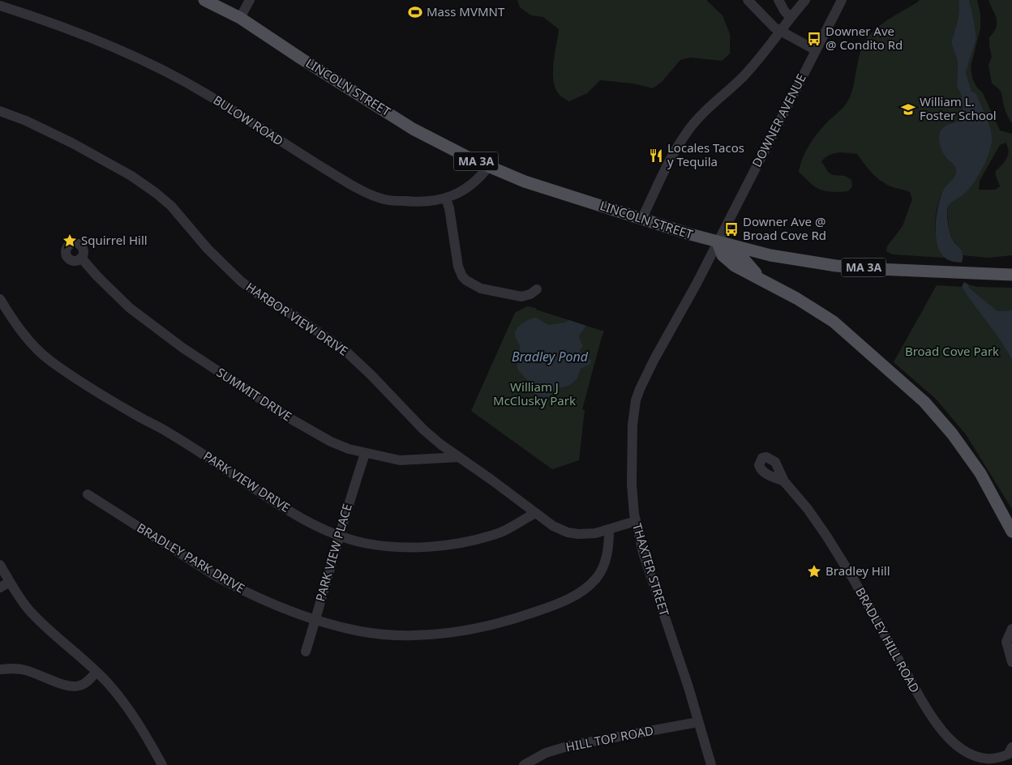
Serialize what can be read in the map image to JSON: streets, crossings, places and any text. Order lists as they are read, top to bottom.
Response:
{
  "streets": {
    "main road": ["LINCOLN STREET", "MA 3A"],
    "street": [
      "BULOW ROAD",
      "DOWNER AVENUE",
      "HARBOR VIEW DRIVE",
      "SUMMIT DRIVE",
      "PARK VIEW DRIVE",
      "PARK VIEW PLACE",
      "BRADLEY PARK DRIVE",
      "THAXTER STREET",
      "BRADLEY HILL ROAD",
      "HILL TOP ROAD"
    ]
  },
  "crossings": [
    ["LINCOLN STREET", "BULOW ROAD"],
    ["LINCOLN STREET", "DOWNER AVENUE"],
    ["LINCOLN STREET", "MA 3A"],
    ["LINCOLN STREET", "THAXTER STREET"],
    ["DOWNER AVENUE", "MA 3A"],
    ["DOWNER AVENUE", "THAXTER STREET"],
    ["MA 3A", "THAXTER STREET"],
    ["HARBOR VIEW DRIVE", "SUMMIT DRIVE"],
    ["HARBOR VIEW DRIVE", "PARK VIEW DRIVE"],
    ["HARBOR VIEW DRIVE", "BRADLEY PARK DRIVE"],
    ["HARBOR VIEW DRIVE", "THAXTER STREET"],
    ["SUMMIT DRIVE", "PARK VIEW PLACE"],
    ["PARK VIEW DRIVE", "PARK VIEW PLACE"],
    ["PARK VIEW PLACE", "BRADLEY PARK DRIVE"],
    ["THAXTER STREET", "HILL TOP ROAD"]
  ],
  "water": ["Bradley Pond"],
  "parks": ["Broad Cove Park", "William J McClusky Park"],
  "places": {
    "sports": ["Mass MVMNT"],
    "bus stop": ["Downer Ave @ Condito Rd", "Downer Ave @ Broad Cove Rd"],
    "school or university": ["William L. Foster School"],
    "restaurant": ["Locales Tacos y Tequila"],
    "place": ["Squirrel Hill", "Bradley Hill"]
  }
}
